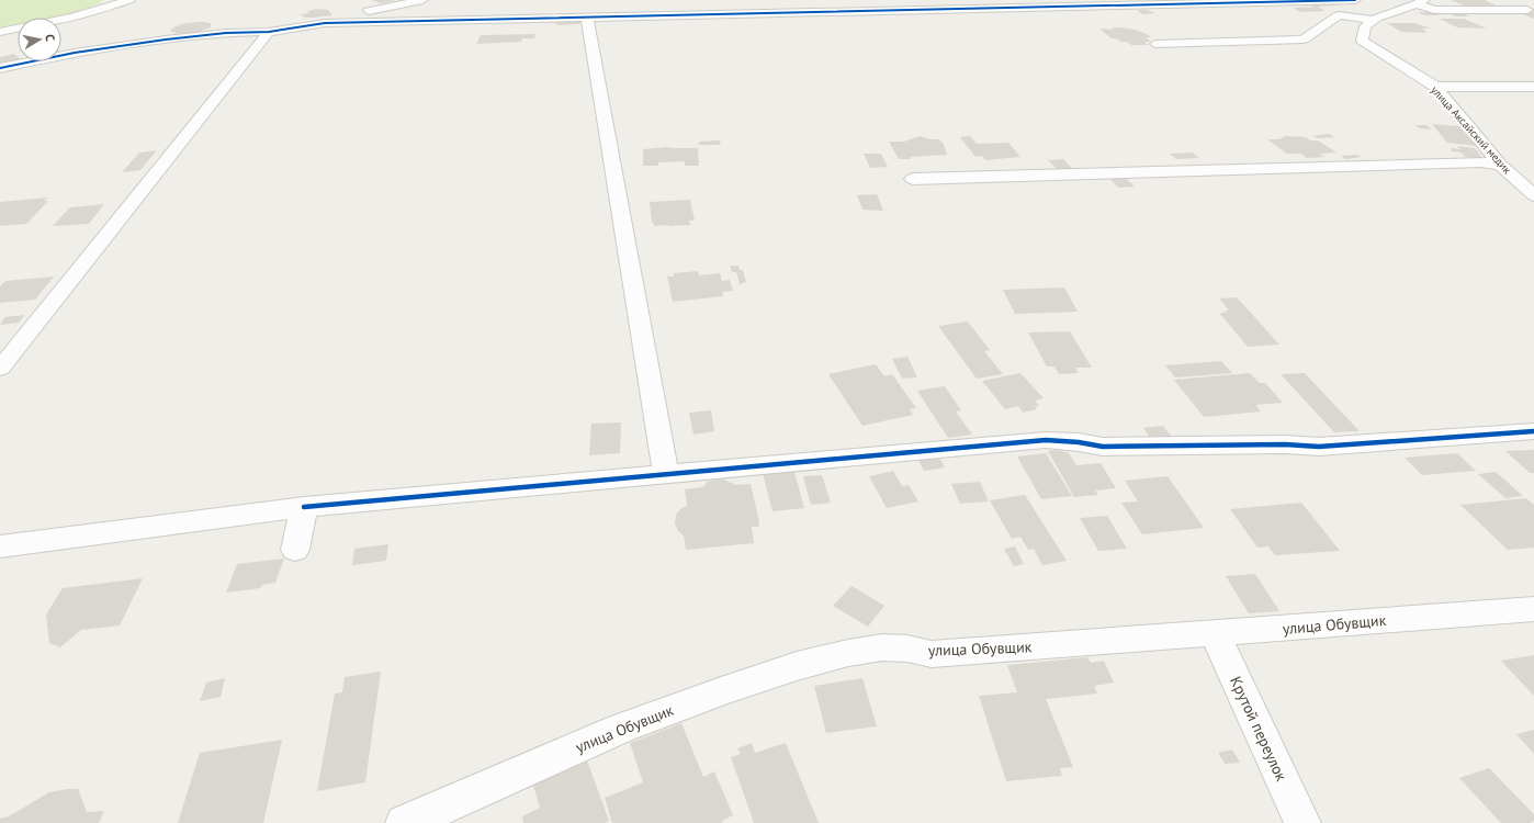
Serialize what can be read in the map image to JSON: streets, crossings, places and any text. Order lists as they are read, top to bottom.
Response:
{
  "streets": {
    "street": ["улица Аксайский медик", "улица Обувщик", "Крутой переулок"]
  },
  "crossings": [
    ["улица Обувщик", "Крутой переулок"]
  ],
  "north": "right"
}
